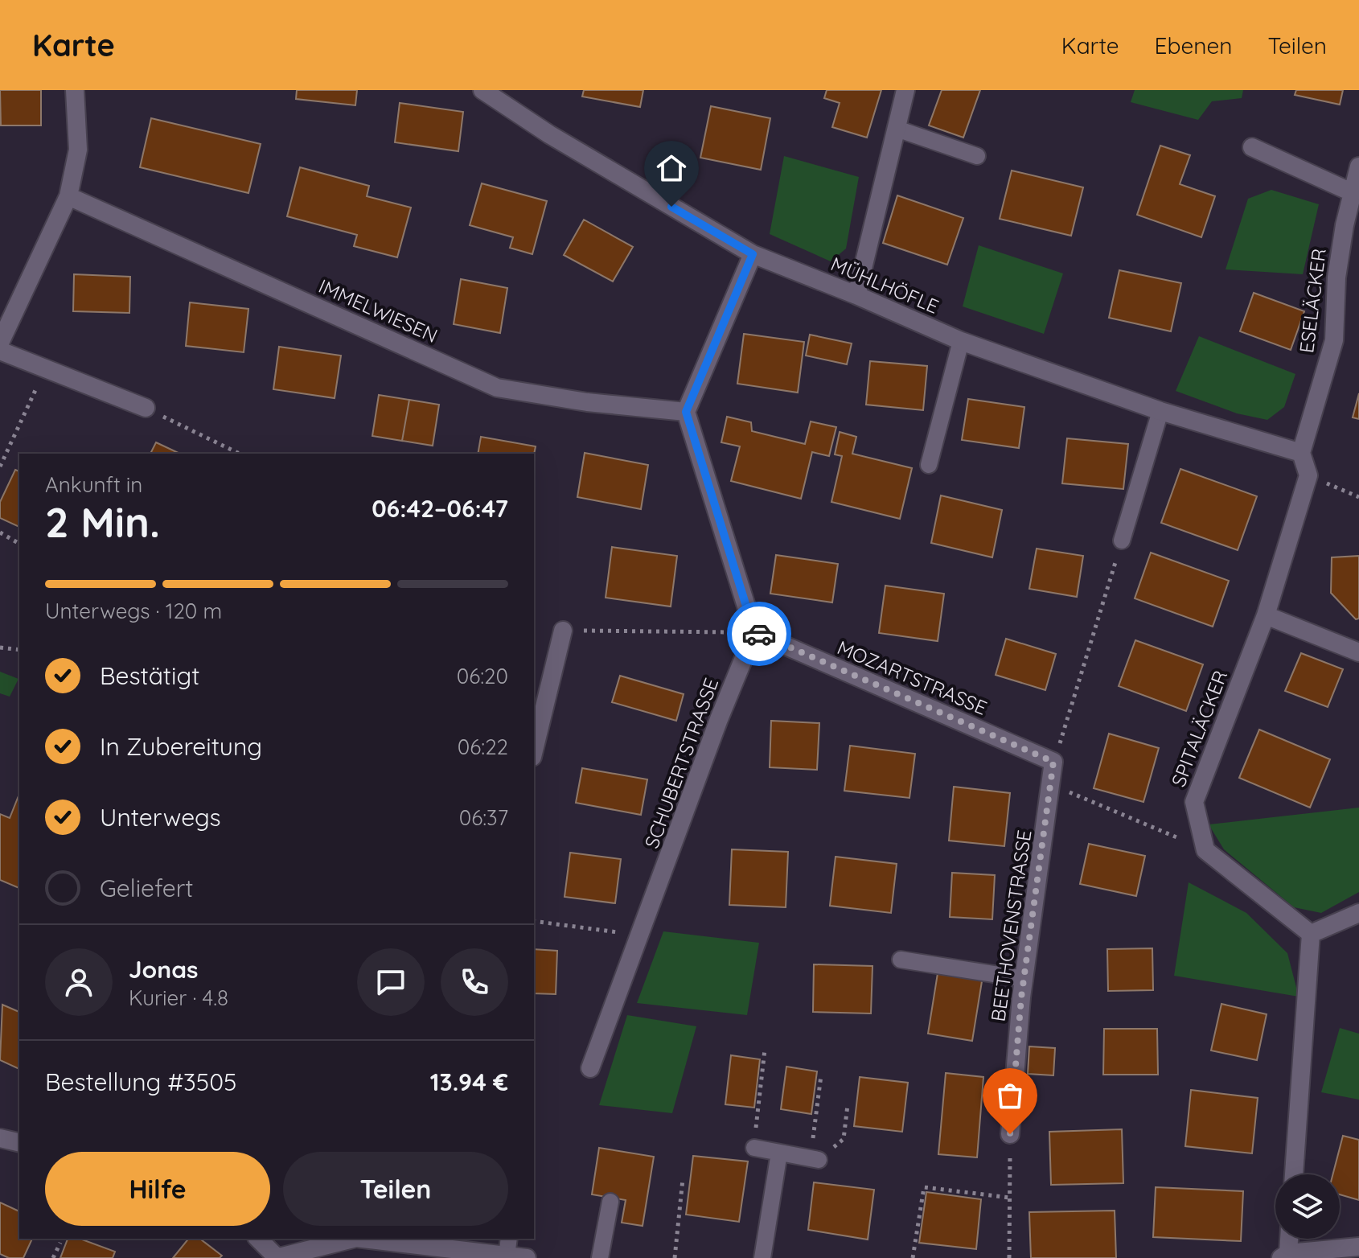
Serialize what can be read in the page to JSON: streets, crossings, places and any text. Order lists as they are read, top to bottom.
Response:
{
  "streets": {
    "street": [
      "MÜHLHÖFLE",
      "ESELÄCKER",
      "IMMELWIESEN",
      "MOZARTSTRASSE",
      "SPITALÄCKER",
      "SCHUBERTSTRASSE",
      "BEETHOVENSTRASSE"
    ]
  },
  "crossings": [
    ["MÜHLHÖFLE", "ESELÄCKER"],
    ["MOZARTSTRASSE", "SCHUBERTSTRASSE"],
    ["MOZARTSTRASSE", "BEETHOVENSTRASSE"]
  ],
  "page": {
    "header": "Karte",
    "nav": ["Karte", "Ebenen", "Teilen"],
    "heading": ["2 Min.", "Ankunft in", "06:42–06:47"],
    "panel": [
      "Jonas",
      "Kurier · 4.8",
      "Bestellung #3505",
      "13.94 €"
    ],
    "bar": "Unterwegs · 120 m",
    "list": [
      ["Bestätigt", "06:20"],
      ["In Zubereitung", "06:22"],
      ["Unterwegs", "06:37"],
      "Geliefert"
    ],
    "buttons": ["Hilfe", "Teilen"]
  }
}
